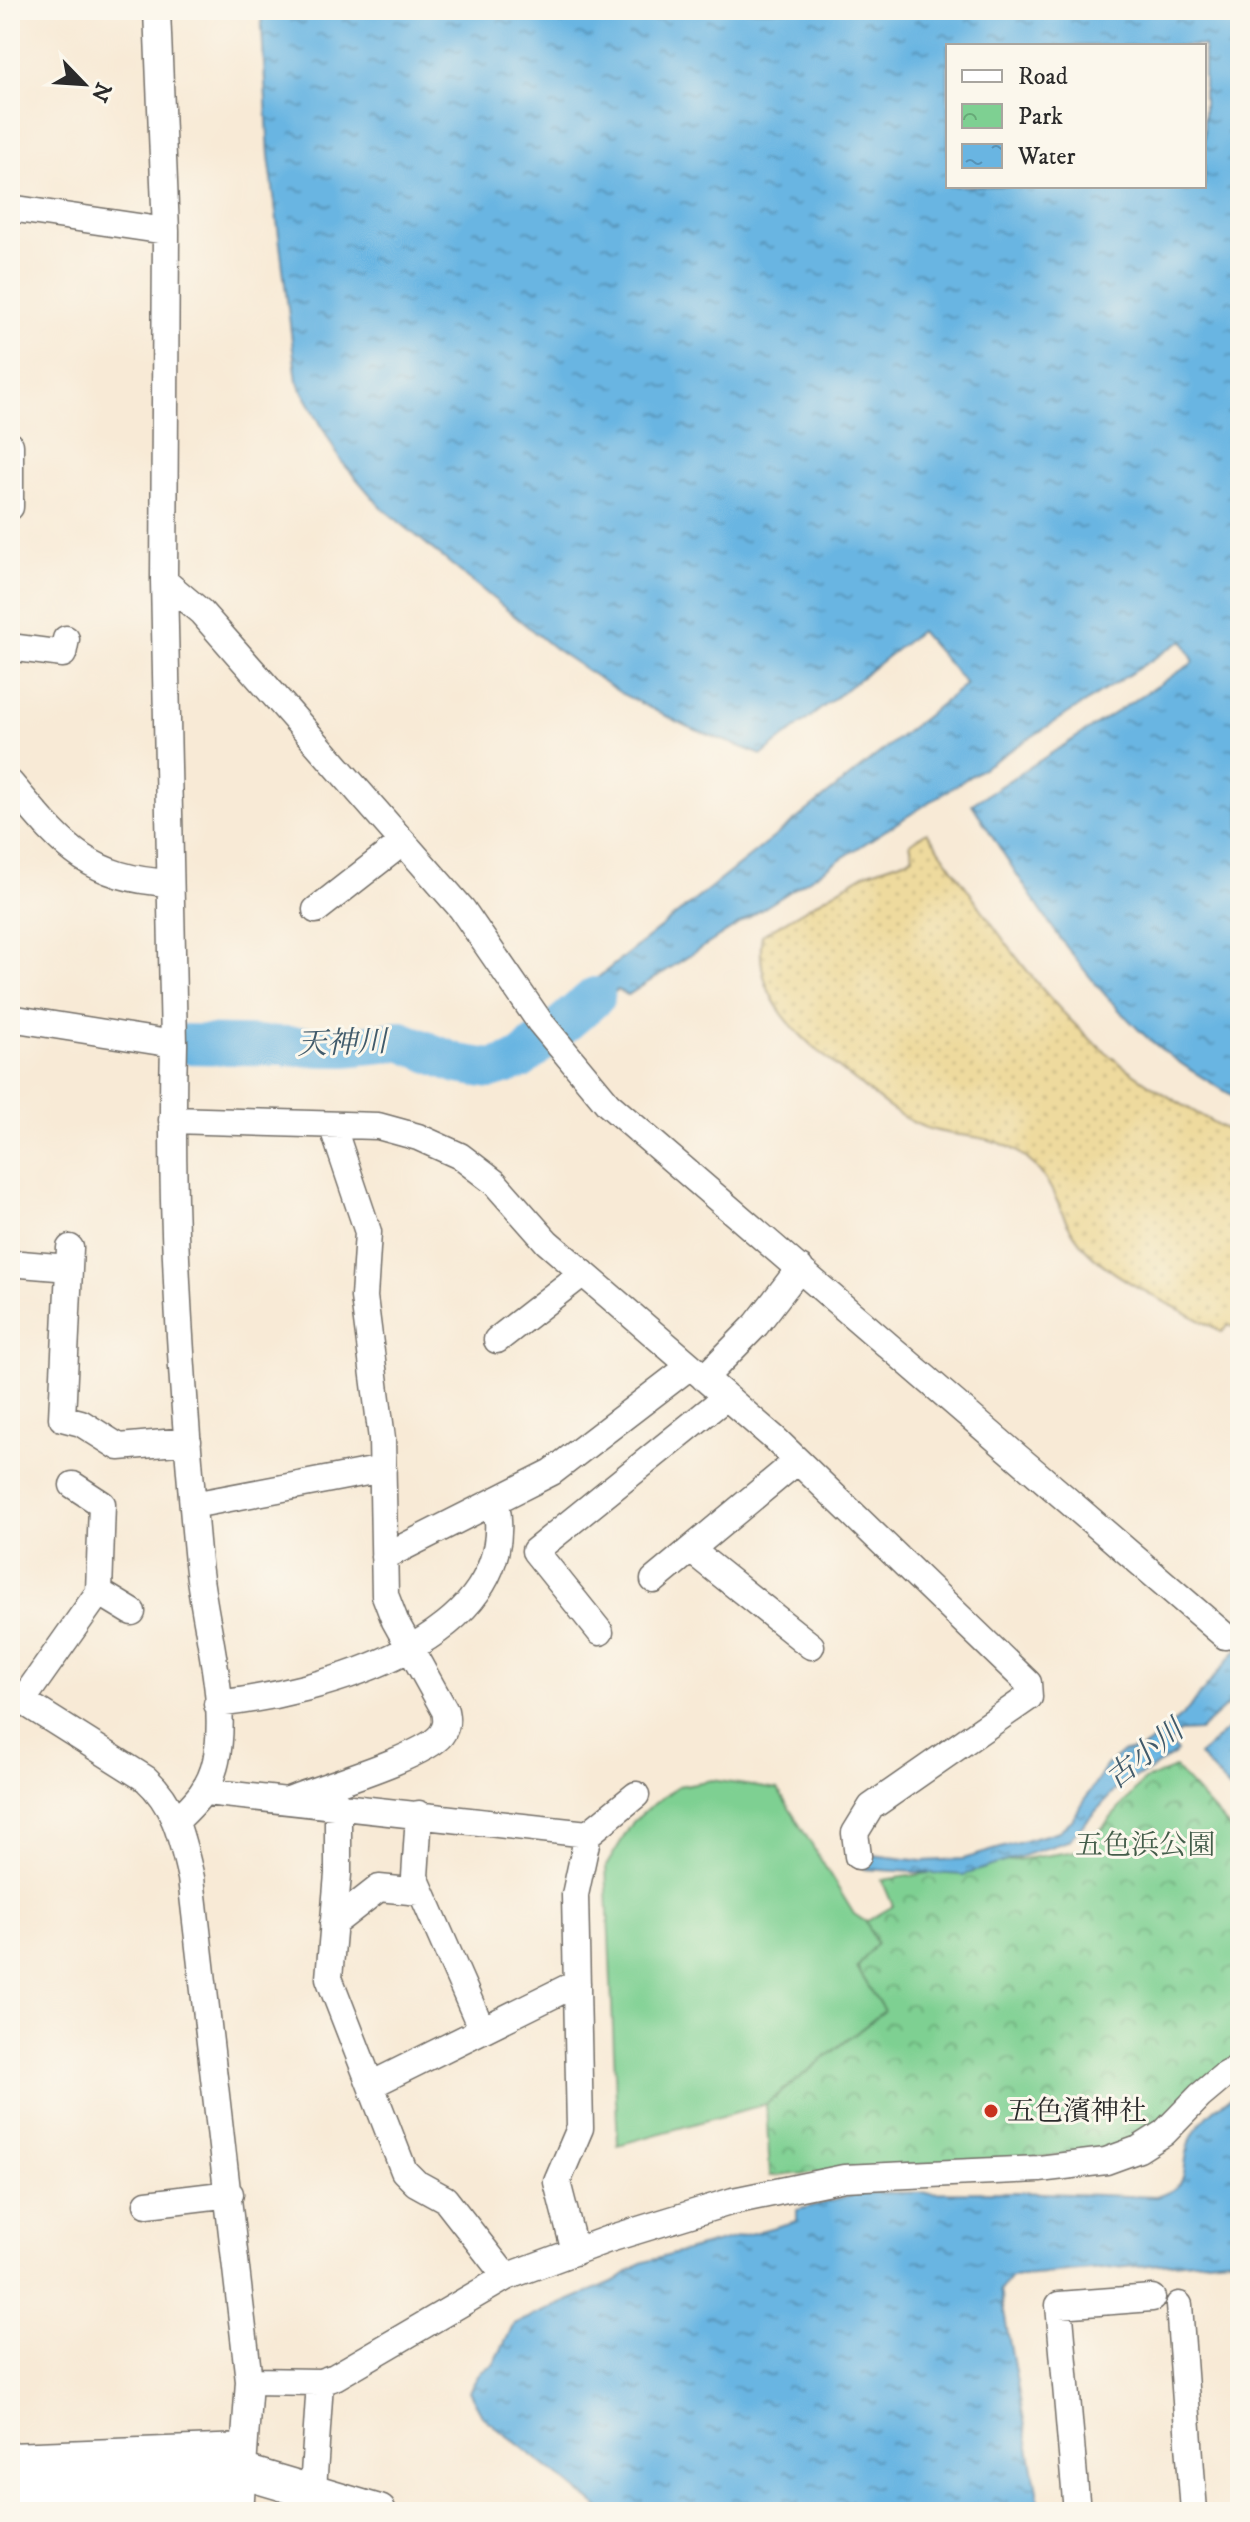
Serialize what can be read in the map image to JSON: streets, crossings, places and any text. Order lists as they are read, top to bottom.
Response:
{
  "water": ["天神川", "古小川"],
  "parks": ["五色浜公園"],
  "places": ["五色濱神社"],
  "legend": ["Road", "Park", "Water"],
  "north": "bottom right"
}
